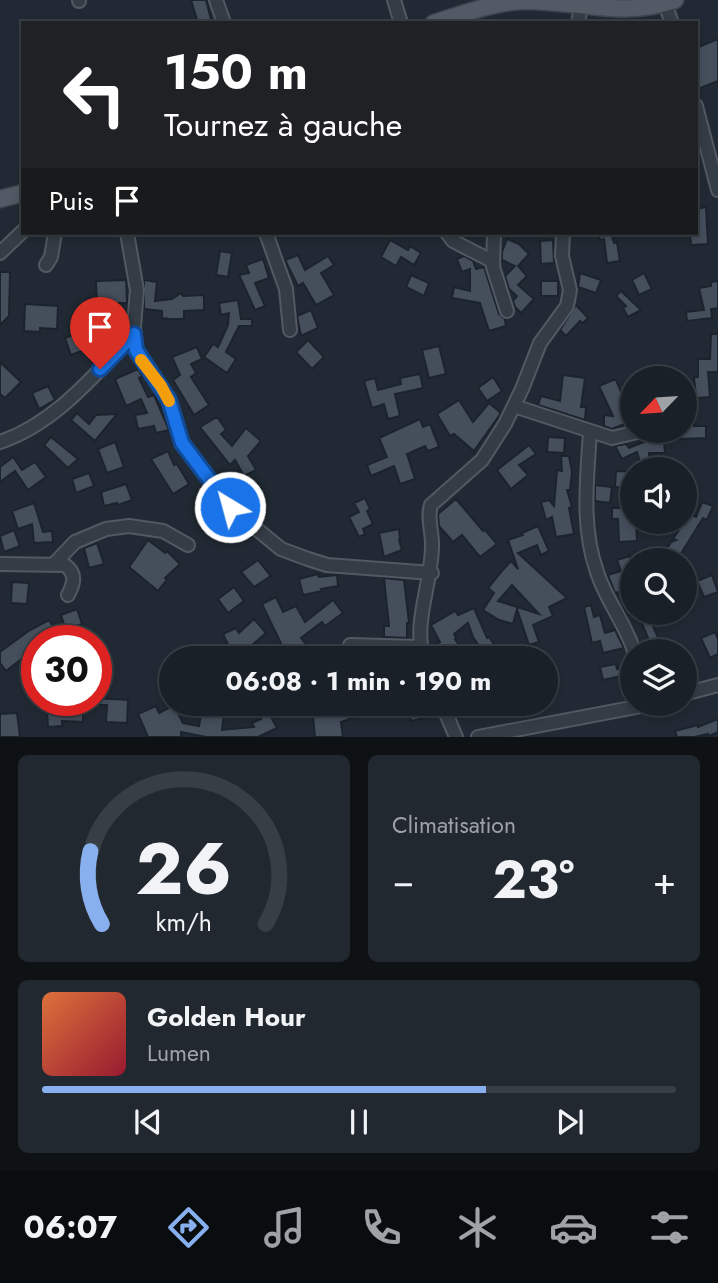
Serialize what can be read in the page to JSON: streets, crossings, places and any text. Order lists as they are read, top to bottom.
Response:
{
  "north": "bottom left",
  "page": {
    "turn": ["150 m", "Tournez à gauche"],
    "then": "Puis",
    "limit": "30",
    "trip": "06:08 · 1 min · 190 m",
    "tile": "Climatisation",
    "heat": ["−", "23°", "+"],
    "song": ["Golden Hour", "Lumen"],
    "tabs": "06:07",
    "gauge": ["26", "km/h"]
  }
}
